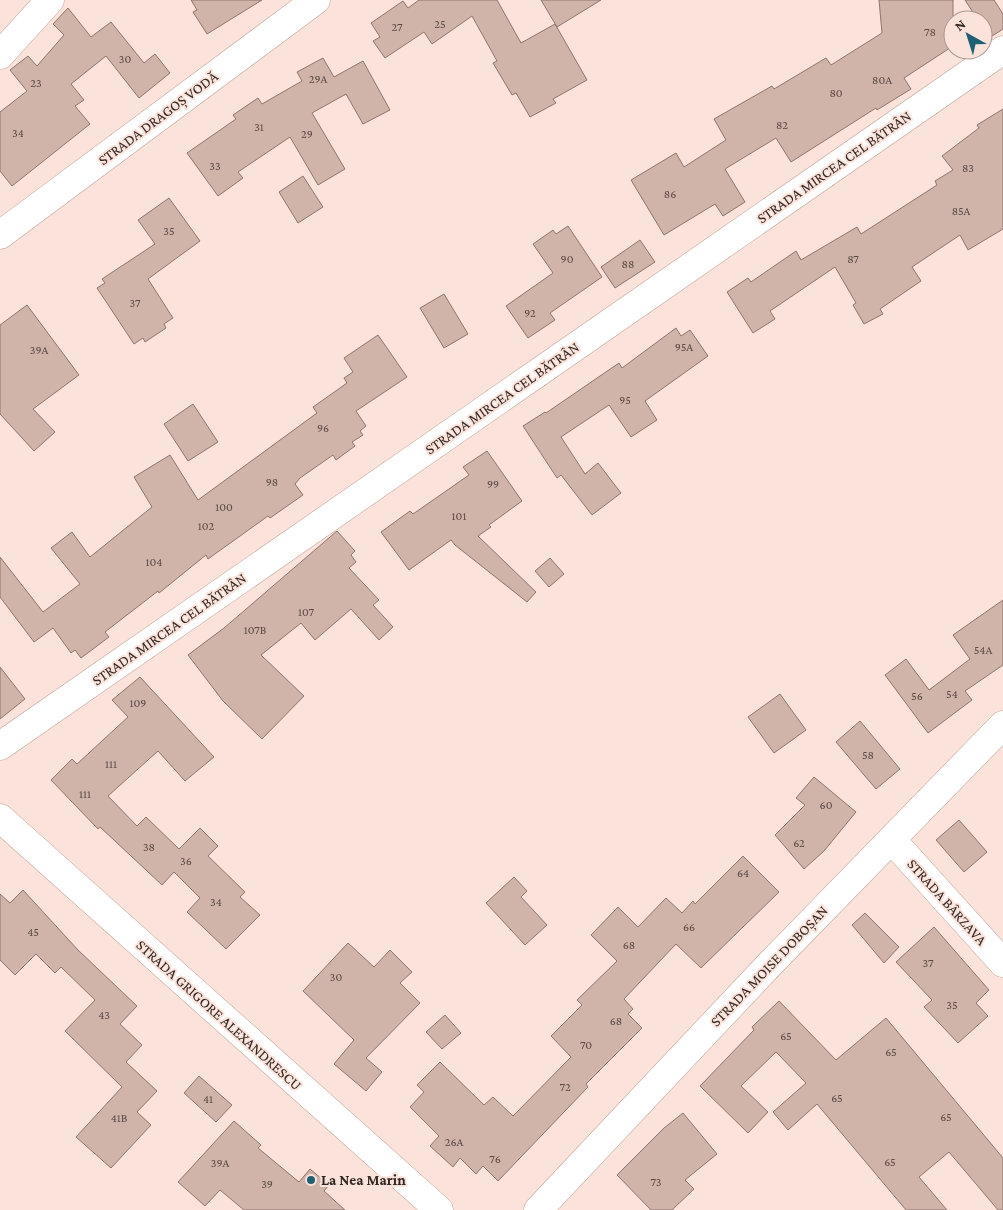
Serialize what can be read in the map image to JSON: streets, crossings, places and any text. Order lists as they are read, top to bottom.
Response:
{
  "streets": {
    "street": [
      "STRADA DRAGOȘ VODĂ",
      "STRADA MIRCEA CEL BĂTRÂN",
      "STRADA BÂRZAVA",
      "STRADA MOISE DOBOȘAN",
      "STRADA GRIGORE ALEXANDRESCU"
    ]
  },
  "crossings": [
    ["STRADA BÂRZAVA", "STRADA MOISE DOBOȘAN"]
  ],
  "places": ["La Nea Marin"],
  "house_numbers": [
    "25",
    "27",
    "78",
    "30",
    "29A",
    "80A",
    "23",
    "80",
    "82",
    "31",
    "34",
    "29",
    "33",
    "83",
    "86",
    "85A",
    "35",
    "90",
    "87",
    "88",
    "37",
    "92",
    "95A",
    "39A",
    "95",
    "96",
    "98",
    "99",
    "100",
    "101",
    "102",
    "104",
    "107",
    "107B",
    "54A",
    "54",
    "56",
    "109",
    "58",
    "111",
    "111",
    "60",
    "62",
    "38",
    "36",
    "64",
    "34",
    "66",
    "45",
    "68",
    "37",
    "30",
    "35",
    "43",
    "68",
    "65",
    "70",
    "65",
    "72",
    "65",
    "41",
    "65",
    "41B",
    "26A",
    "76",
    "65",
    "39A",
    "73",
    "39"
  ],
  "north": "top left"
}
